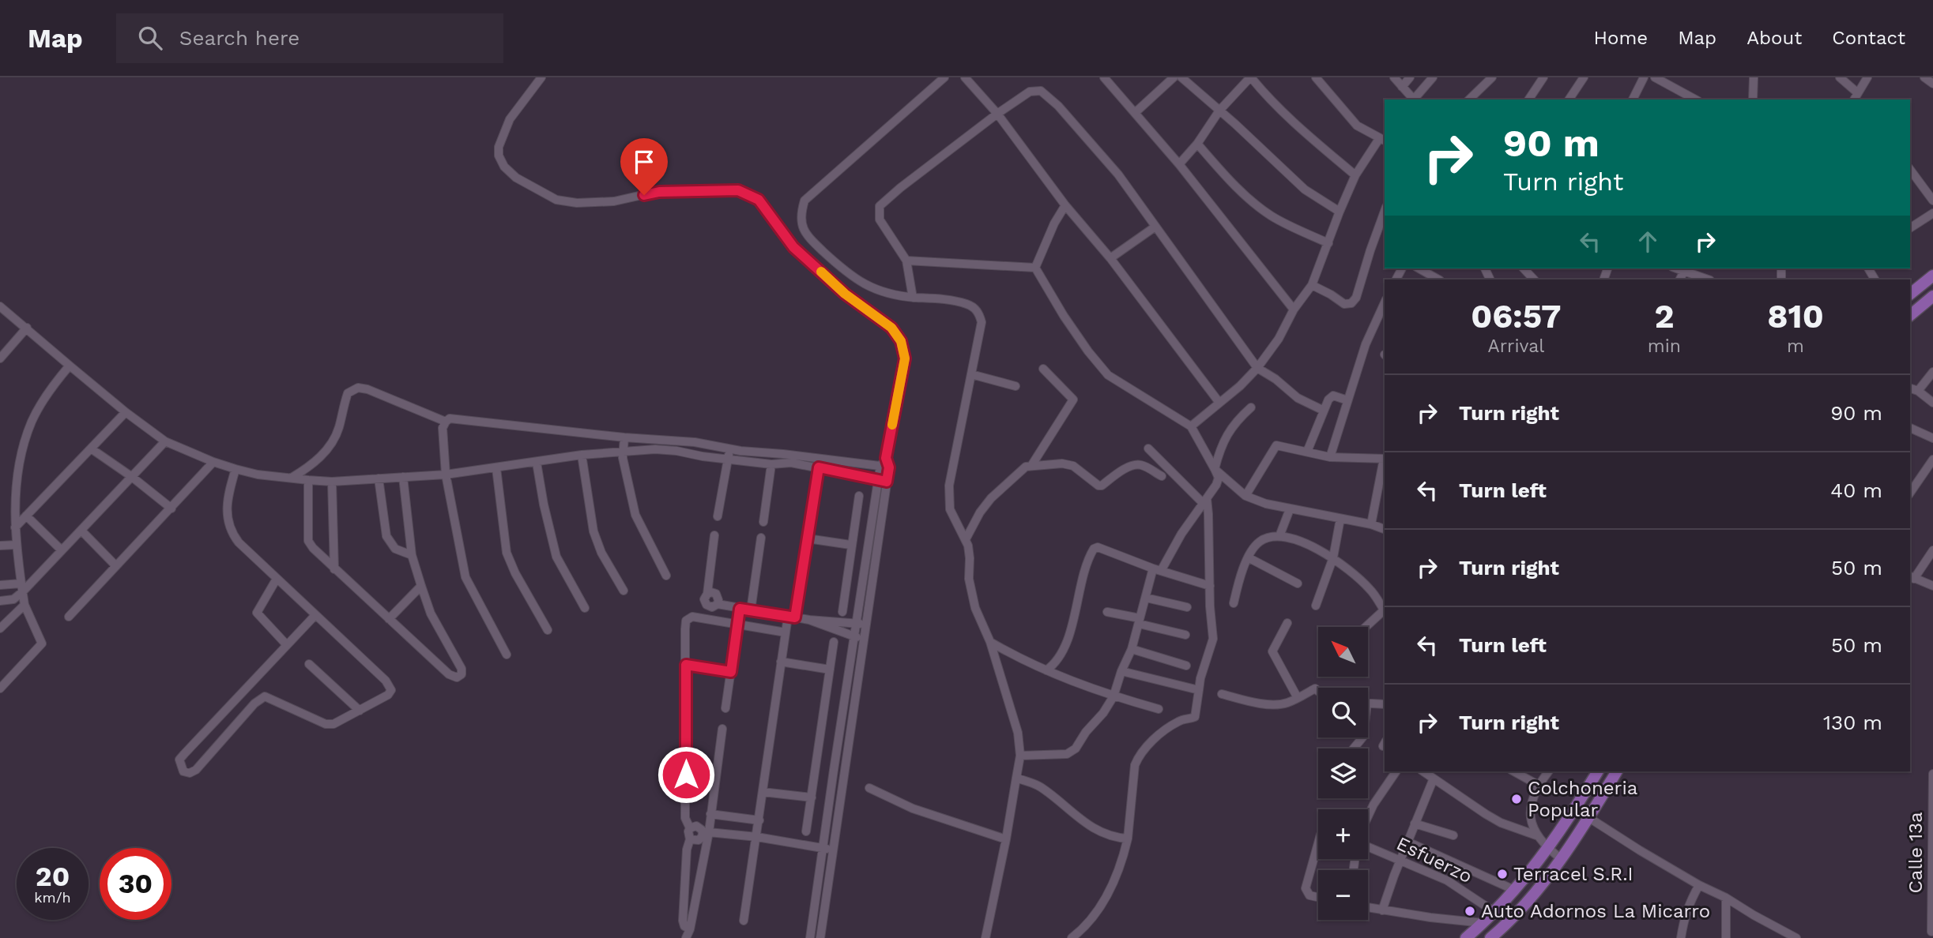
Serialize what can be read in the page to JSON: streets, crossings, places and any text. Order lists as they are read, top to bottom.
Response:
{
  "streets": {
    "street": ["Calle 13a", "Esfuerzo"]
  },
  "places": ["Colchoneria Popular", "Terracel S.R.I", "Auto Adornos La Micarro"],
  "north": "top left",
  "page": {
    "header": "Map",
    "search": "Search here",
    "nav": [
      "Home",
      "Map",
      "About",
      "Contact"
    ],
    "turn": ["90 m", "Turn right"],
    "eta": [
      "06:57",
      "Arrival",
      "2",
      "min",
      "810",
      "m"
    ],
    "list": [
      {
        "name": "Turn right",
        "value": "90 m"
      },
      {
        "name": "Turn left",
        "value": "40 m"
      },
      {
        "name": "Turn right",
        "value": "50 m"
      },
      {
        "name": "Turn left",
        "value": "50 m"
      },
      {
        "name": "Turn right",
        "value": "130 m"
      }
    ],
    "map_buttons": ["+", "−"],
    "speed": "20 km/h",
    "limit": "30"
  }
}
